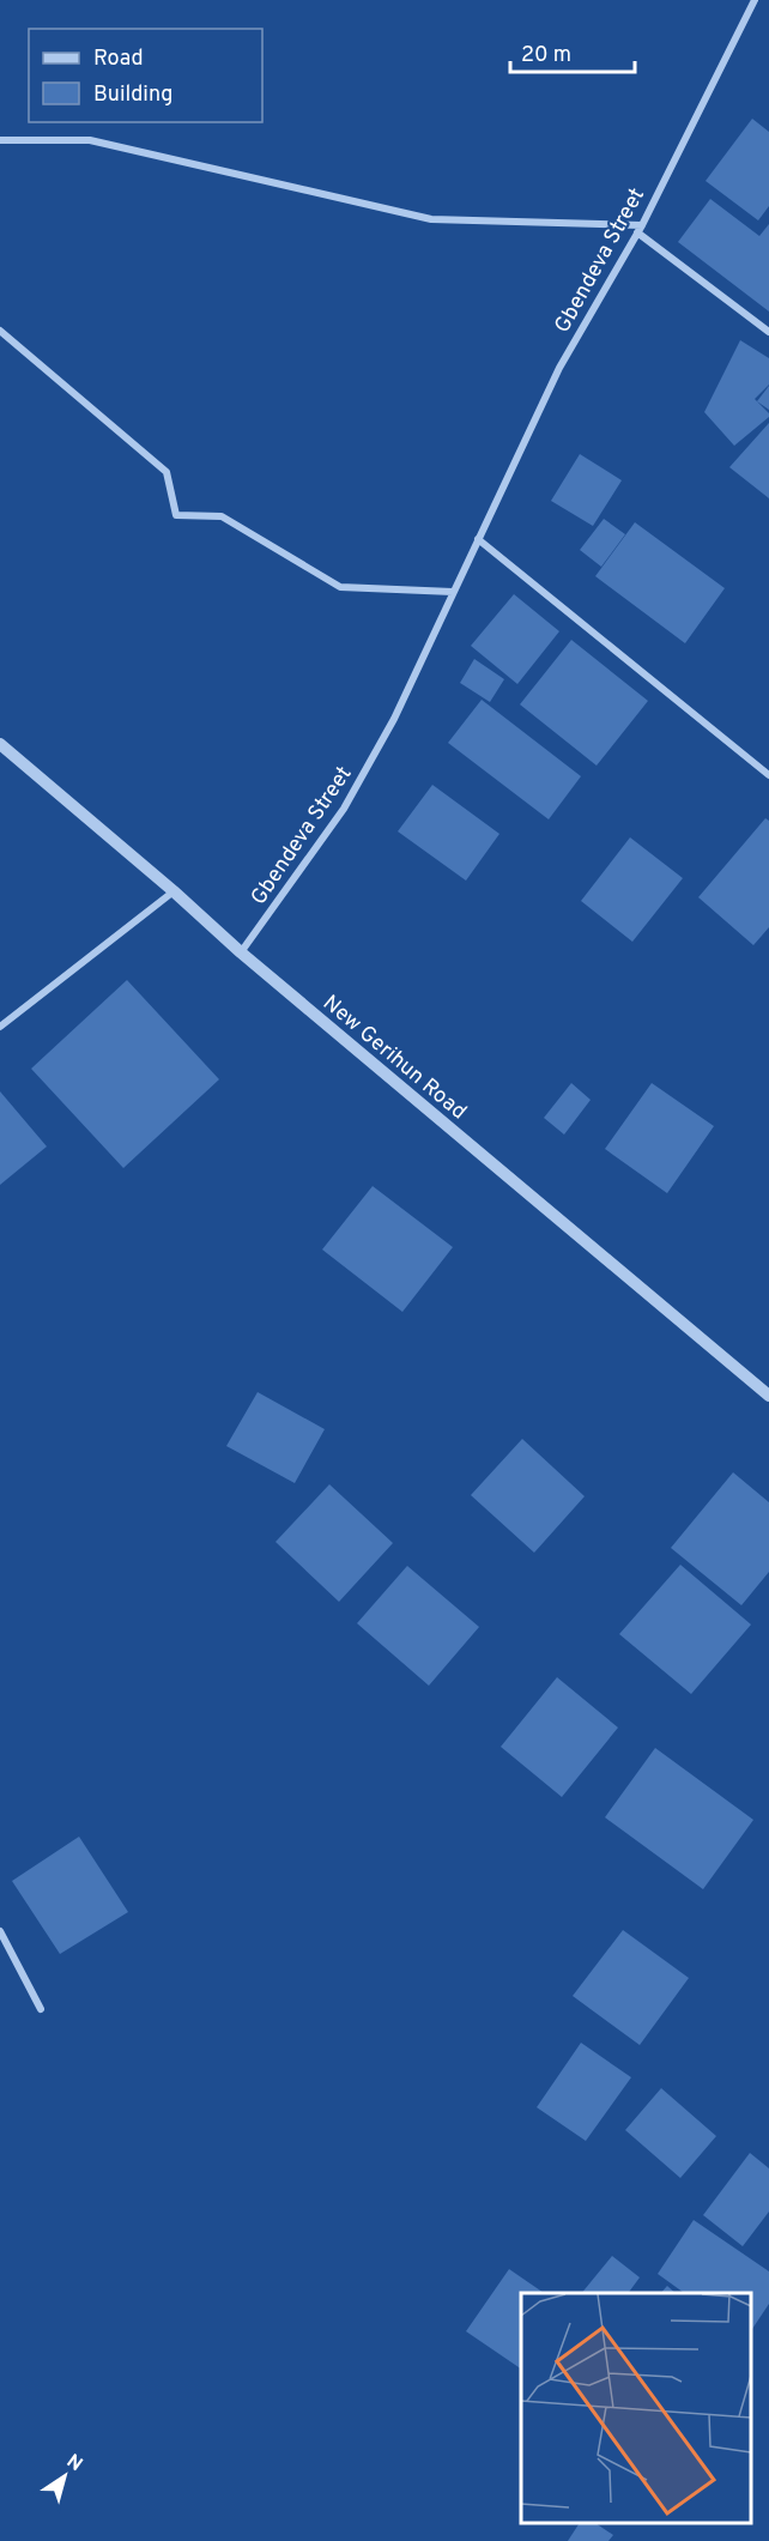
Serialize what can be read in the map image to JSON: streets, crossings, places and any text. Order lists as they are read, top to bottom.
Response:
{
  "streets": {
    "street": ["Gbendeva Street", "New Gerihun Road"]
  },
  "crossings": [
    ["Gbendeva Street", "New Gerihun Road"]
  ],
  "legend": ["Road", "Building"],
  "scale_bar": "20 m",
  "north": "top right"
}
